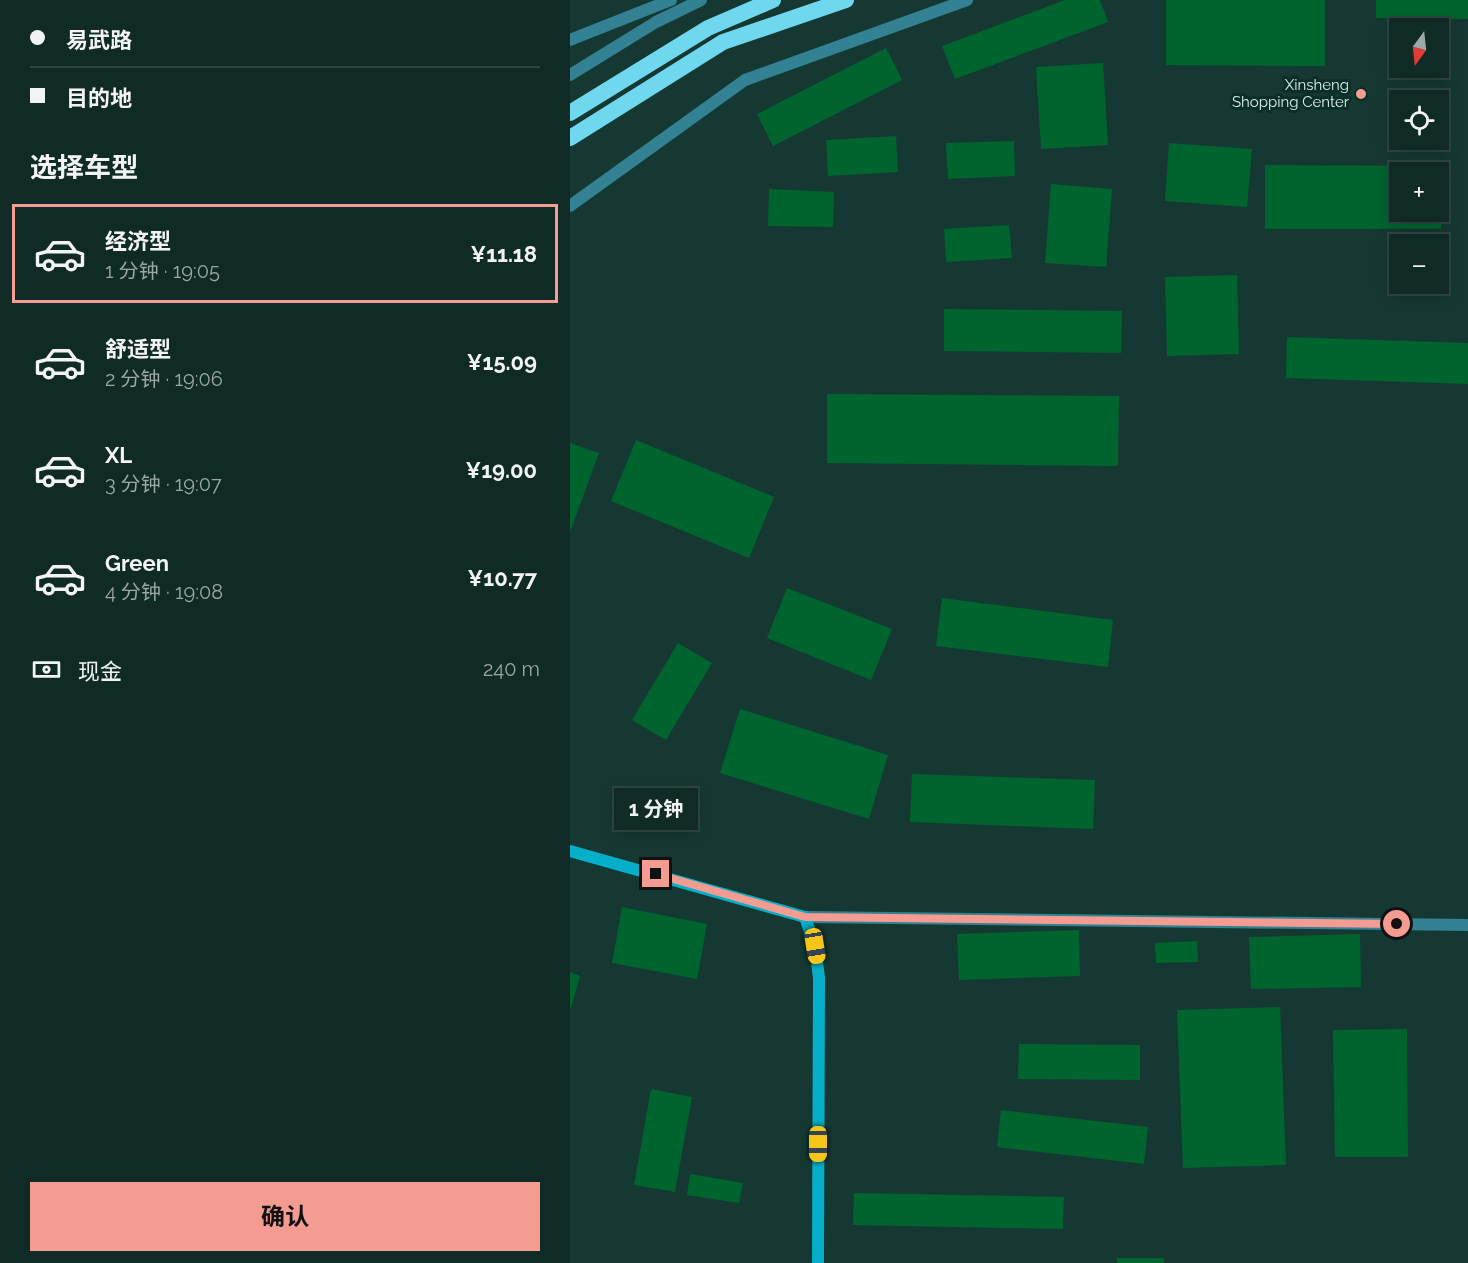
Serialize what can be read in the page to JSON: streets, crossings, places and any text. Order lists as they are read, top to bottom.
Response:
{
  "places": ["Xinsheng Shopping Center"],
  "north": "bottom",
  "page": {
    "banner": ["易武路", "目的地"],
    "map_buttons": ["+", "−"],
    "heading": "选择车型",
    "list": [
      {
        "name": "经济型",
        "note": "1 分钟 · 19:05",
        "value": "¥11.18"
      },
      {
        "name": "舒适型",
        "note": "2 分钟 · 19:06",
        "value": "¥15.09"
      },
      {
        "name": "XL",
        "note": "3 分钟 · 19:07",
        "value": "¥19.00"
      },
      {
        "name": "Green",
        "note": "4 分钟 · 19:08",
        "value": "¥10.77"
      }
    ],
    "pay": ["现金", "240 m"],
    "bubble": "1 分钟",
    "buttons": "确认"
  }
}
